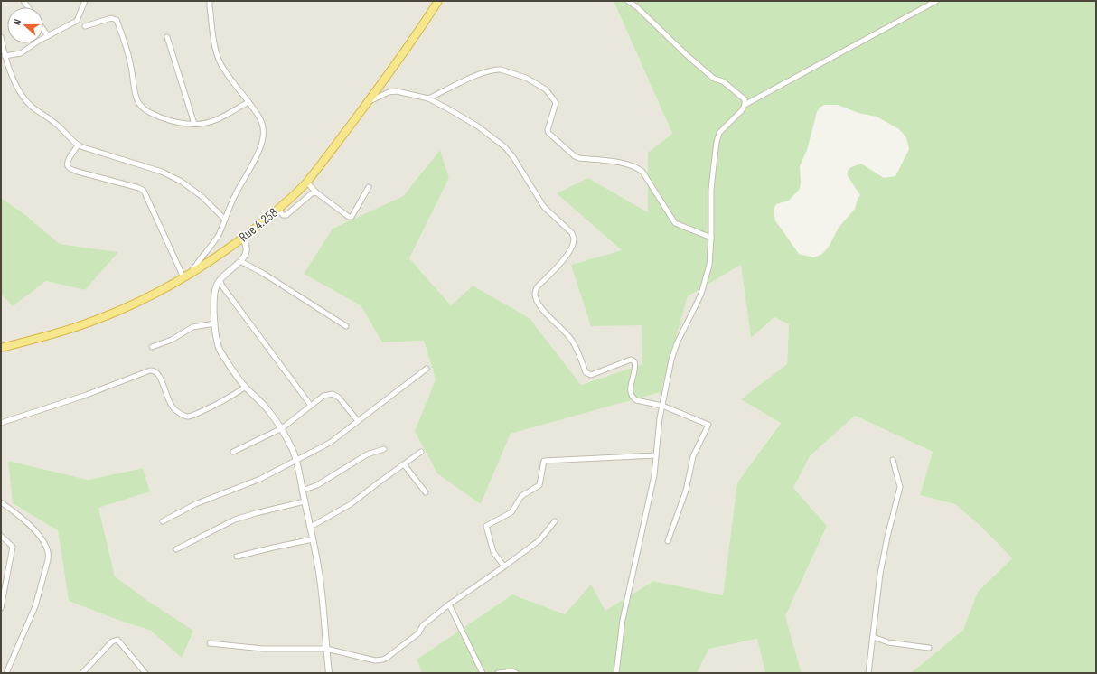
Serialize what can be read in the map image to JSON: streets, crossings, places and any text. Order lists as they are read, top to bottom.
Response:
{
  "streets": {
    "highway": ["Rue 4.258"]
  },
  "north": "left"
}
